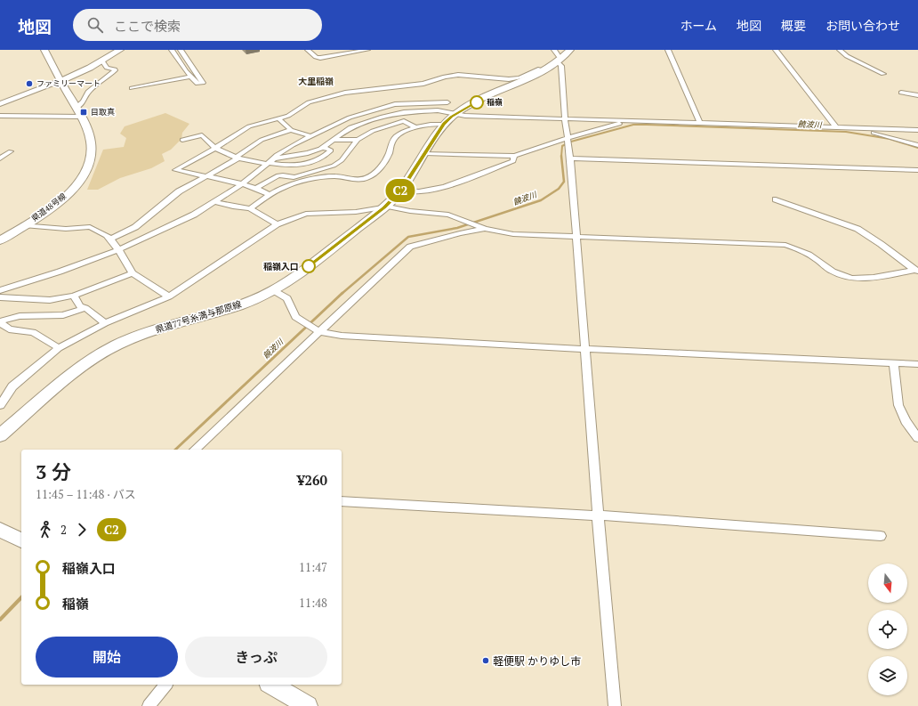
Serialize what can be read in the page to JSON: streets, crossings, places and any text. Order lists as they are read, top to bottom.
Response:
{
  "streets": {
    "main road": ["県道48号線", "県道77号糸満与那原線"]
  },
  "districts": ["大里稲嶺"],
  "water": ["饒波川"],
  "places": {
    "other": [
      "ファミリーマート",
      "稲嶺",
      "稲嶺入口",
      "軽便駅 かりゆし市"
    ],
    "transit": ["目取真"]
  },
  "lines": ["bus line C2"],
  "north": "bottom",
  "page": {
    "header": "地図",
    "search": "ここで検索",
    "nav": [
      "ホーム",
      "地図",
      "概要",
      "お問い合わせ"
    ],
    "on_map": "C2",
    "heading": ["3 分", "11:45 – 11:48 · バス", "¥260"],
    "legs": ["2", "C2"],
    "list": [
      {
        "name": "稲嶺入口",
        "value": "11:47"
      },
      {
        "name": "稲嶺",
        "value": "11:48"
      }
    ],
    "buttons": ["開始", "きっぷ"]
  }
}
